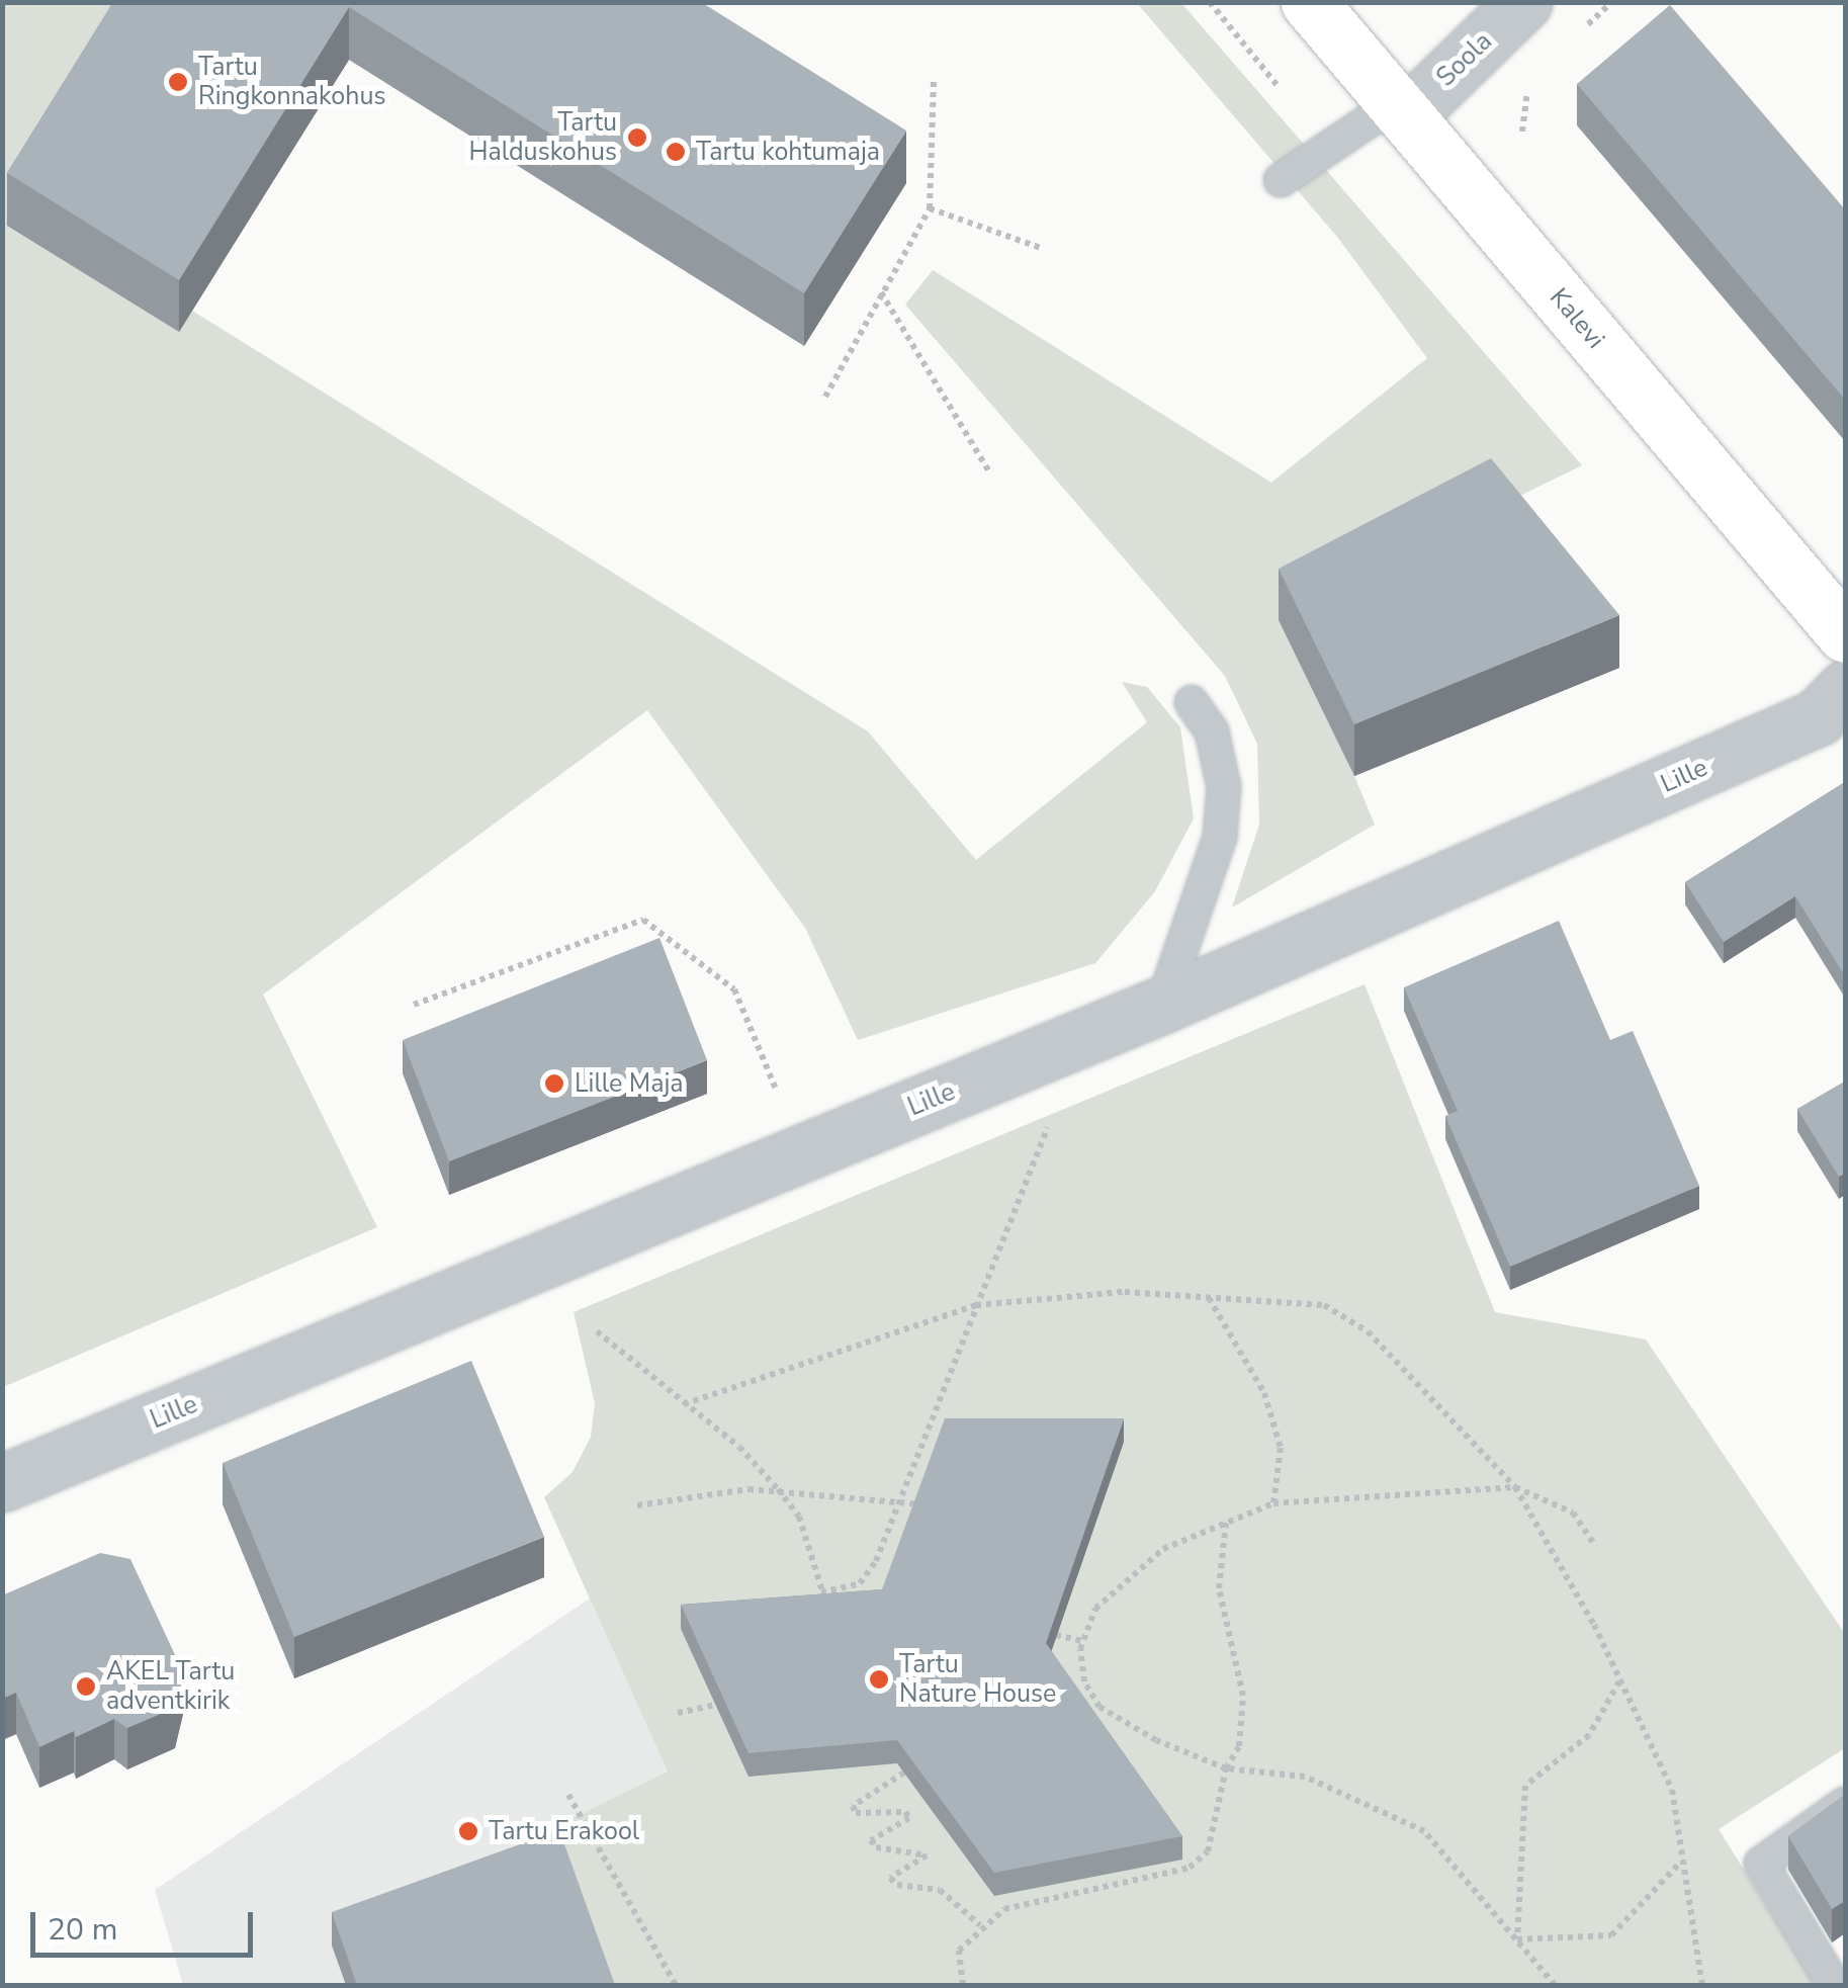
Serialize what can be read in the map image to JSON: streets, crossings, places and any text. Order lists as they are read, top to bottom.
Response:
{
  "streets": {
    "street": ["Soola", "Kalevi", "Lille"]
  },
  "crossings": [
    ["Soola", "Kalevi"]
  ],
  "places": [
    "Tartu Ringkonnakohus",
    "Tartu Halduskohus",
    "Tartu kohtumaja",
    "Lille Maja",
    "Tartu Nature House",
    "AKEL Tartu adventkirik",
    "Tartu Erakool"
  ],
  "scale_bar": "20 m"
}
